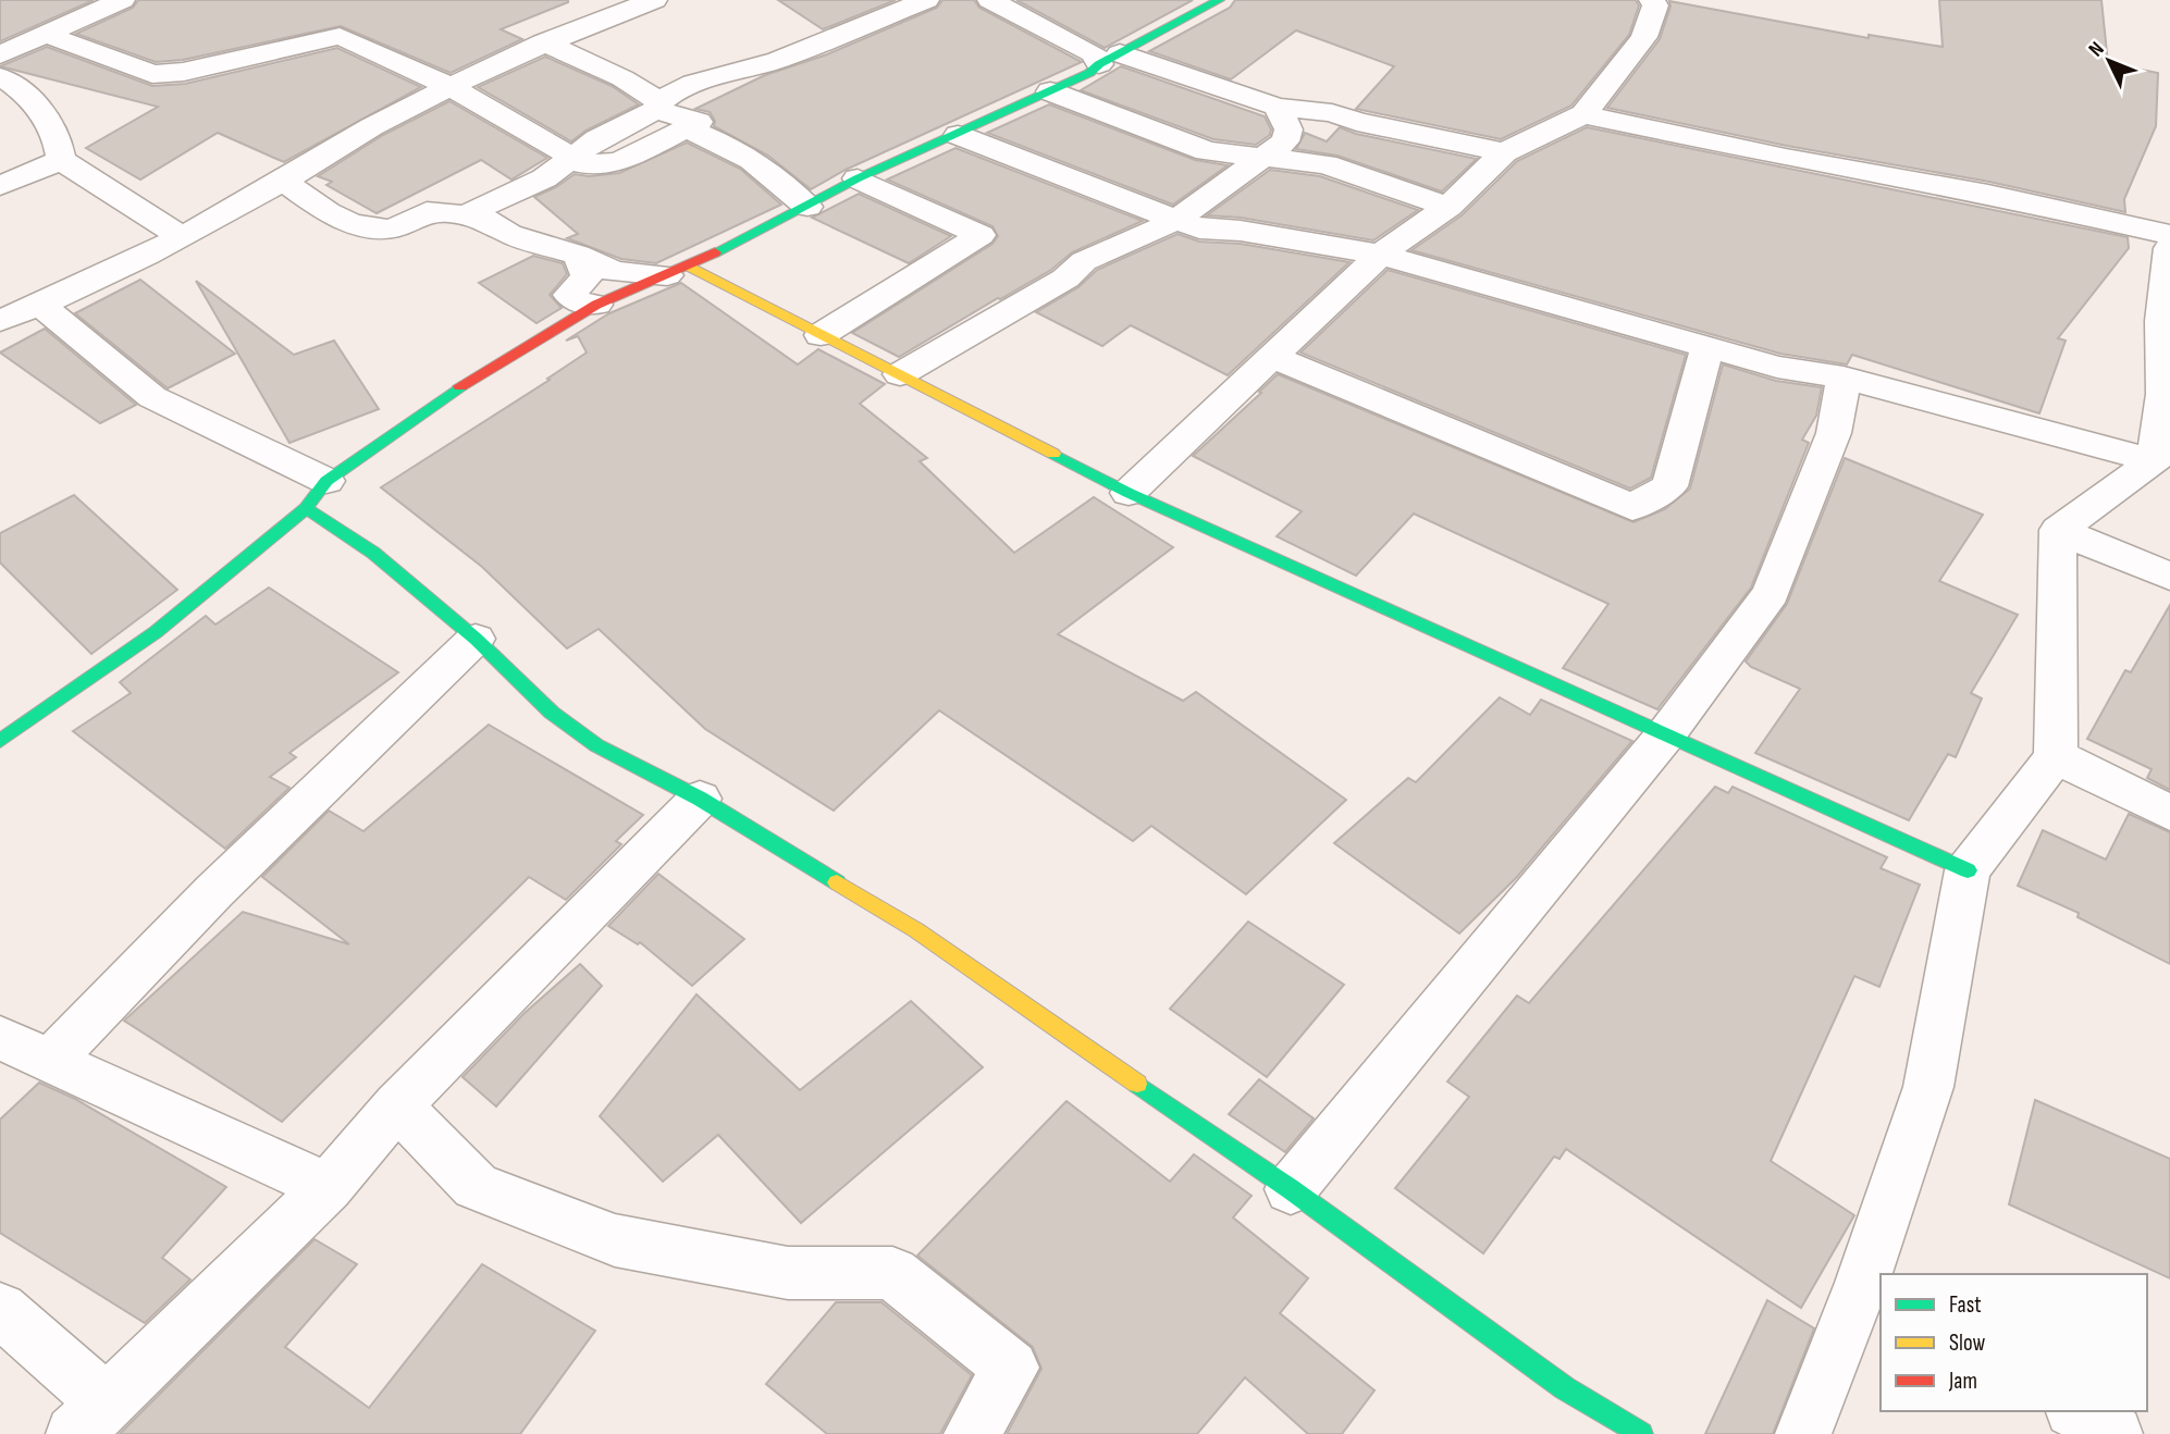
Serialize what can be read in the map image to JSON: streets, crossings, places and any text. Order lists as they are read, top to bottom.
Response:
{
  "legend": ["Fast", "Slow", "Jam"],
  "north": "top left"
}
